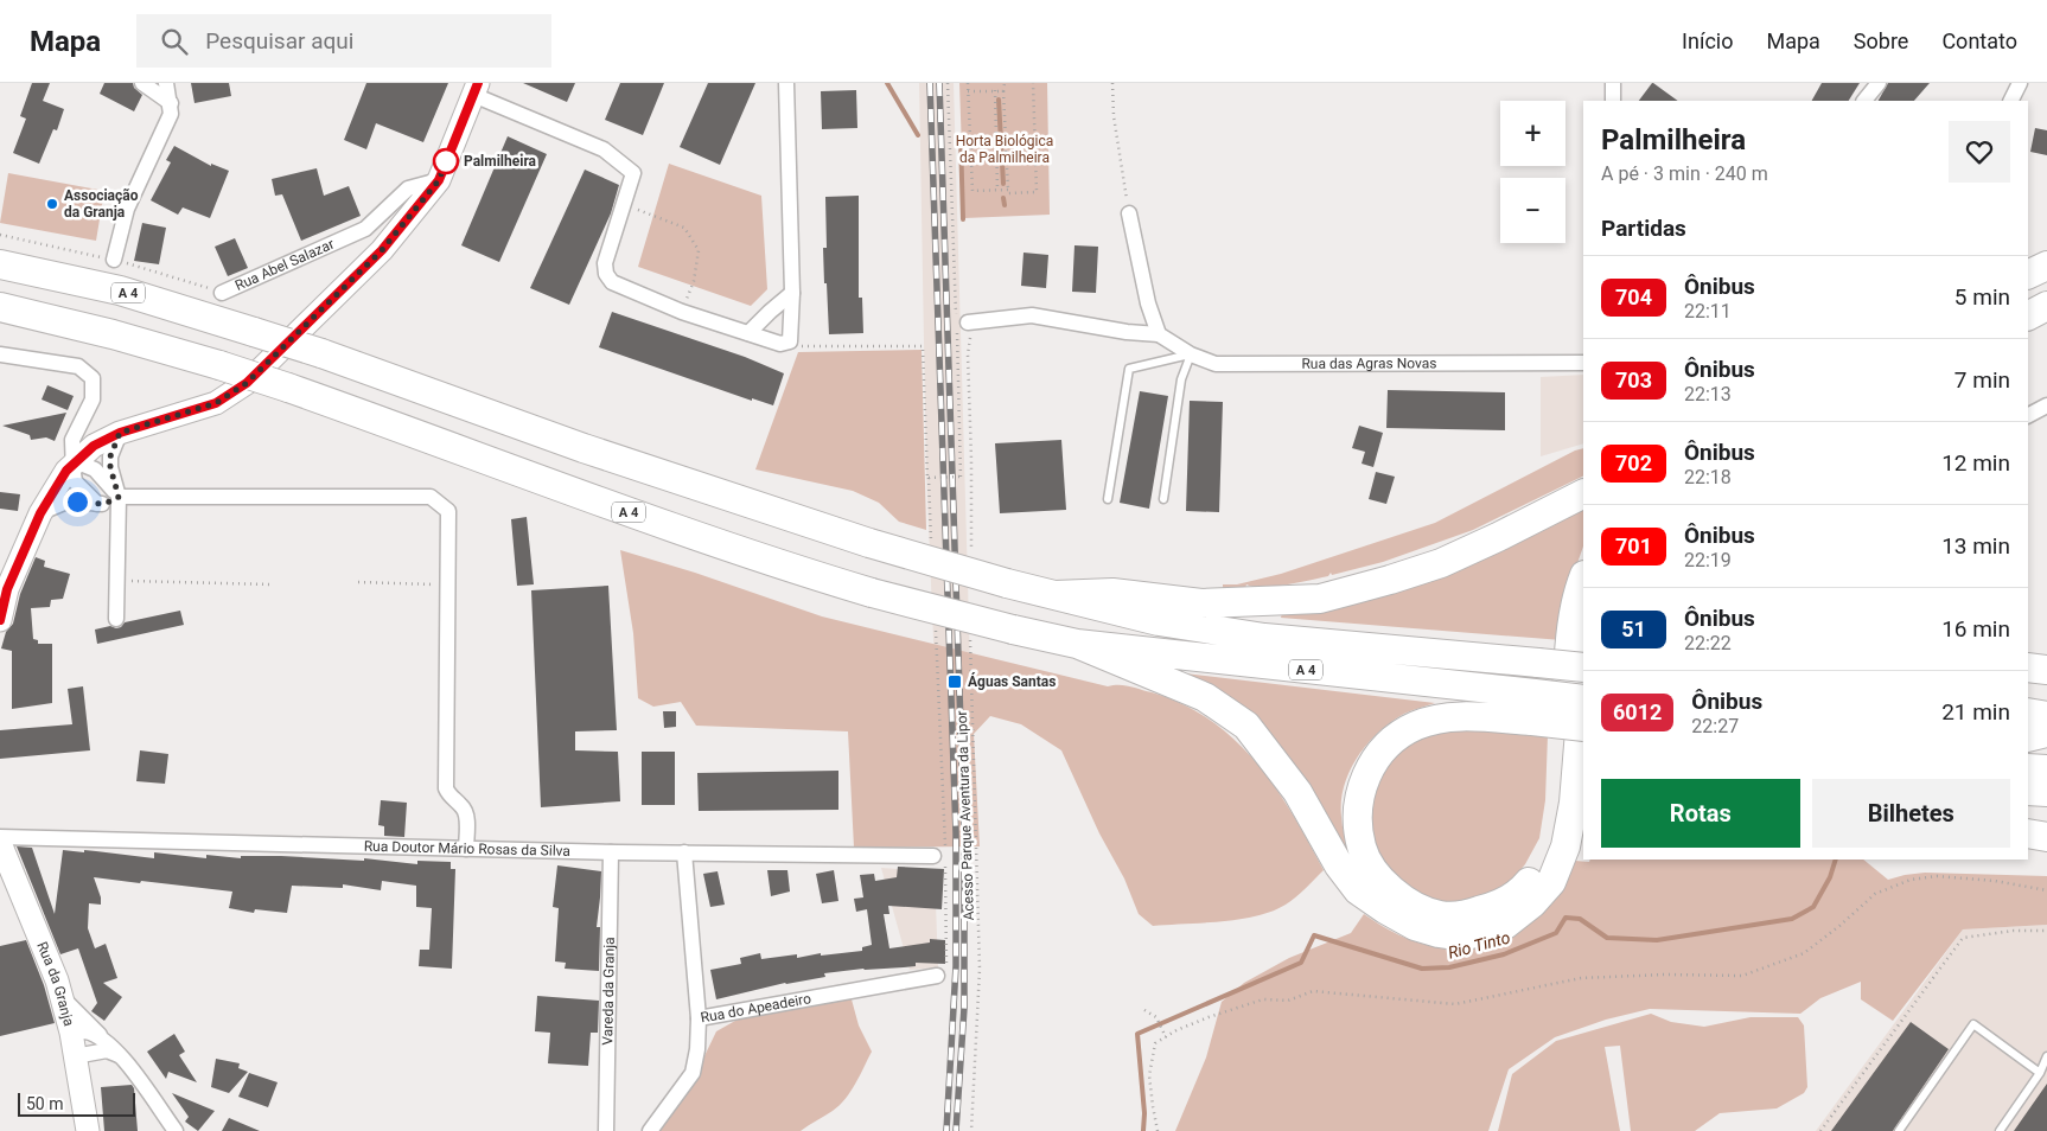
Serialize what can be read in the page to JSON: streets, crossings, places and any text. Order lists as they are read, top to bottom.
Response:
{
  "streets": {
    "highway": ["A 4"],
    "street": [
      "Rua Abel Salazar",
      "Rua das Agras Novas",
      "Rua Doutor Mário Rosas da Silva",
      "Rua da Granja",
      "Vareda da Granja",
      "Rua do Apeadeiro"
    ],
    "path": ["Acesso Parque Aventura da Lipor"]
  },
  "crossings": [
    ["Rua Doutor Mário Rosas da Silva", "Vareda da Granja"]
  ],
  "water": ["Rio Tinto"],
  "parks": ["Horta Biológica da Palmilheira"],
  "places": {
    "other": ["Palmilheira", "Associação da Granja"],
    "transit": ["Águas Santas"]
  },
  "lines": ["bus line 704"],
  "scale_bar": "50 m",
  "page": {
    "header": "Mapa",
    "search": "Pesquisar aqui",
    "nav": [
      "Início",
      "Mapa",
      "Sobre",
      "Contato"
    ],
    "map_buttons": ["+", "−"],
    "heading": [
      ["Palmilheira", "A pé · 3 min · 240 m"],
      "Partidas"
    ],
    "list": [
      {
        "mark": "704",
        "name": "Ônibus",
        "note": "22:11",
        "value": "5 min"
      },
      {
        "mark": "703",
        "name": "Ônibus",
        "note": "22:13",
        "value": "7 min"
      },
      {
        "mark": "702",
        "name": "Ônibus",
        "note": "22:18",
        "value": "12 min"
      },
      {
        "mark": "701",
        "name": "Ônibus",
        "note": "22:19",
        "value": "13 min"
      },
      {
        "mark": "51",
        "name": "Ônibus",
        "note": "22:22",
        "value": "16 min"
      },
      {
        "mark": "6012",
        "name": "Ônibus",
        "note": "22:27",
        "value": "21 min"
      }
    ],
    "buttons": ["Rotas", "Bilhetes"],
    "scale": "50 m"
  }
}
